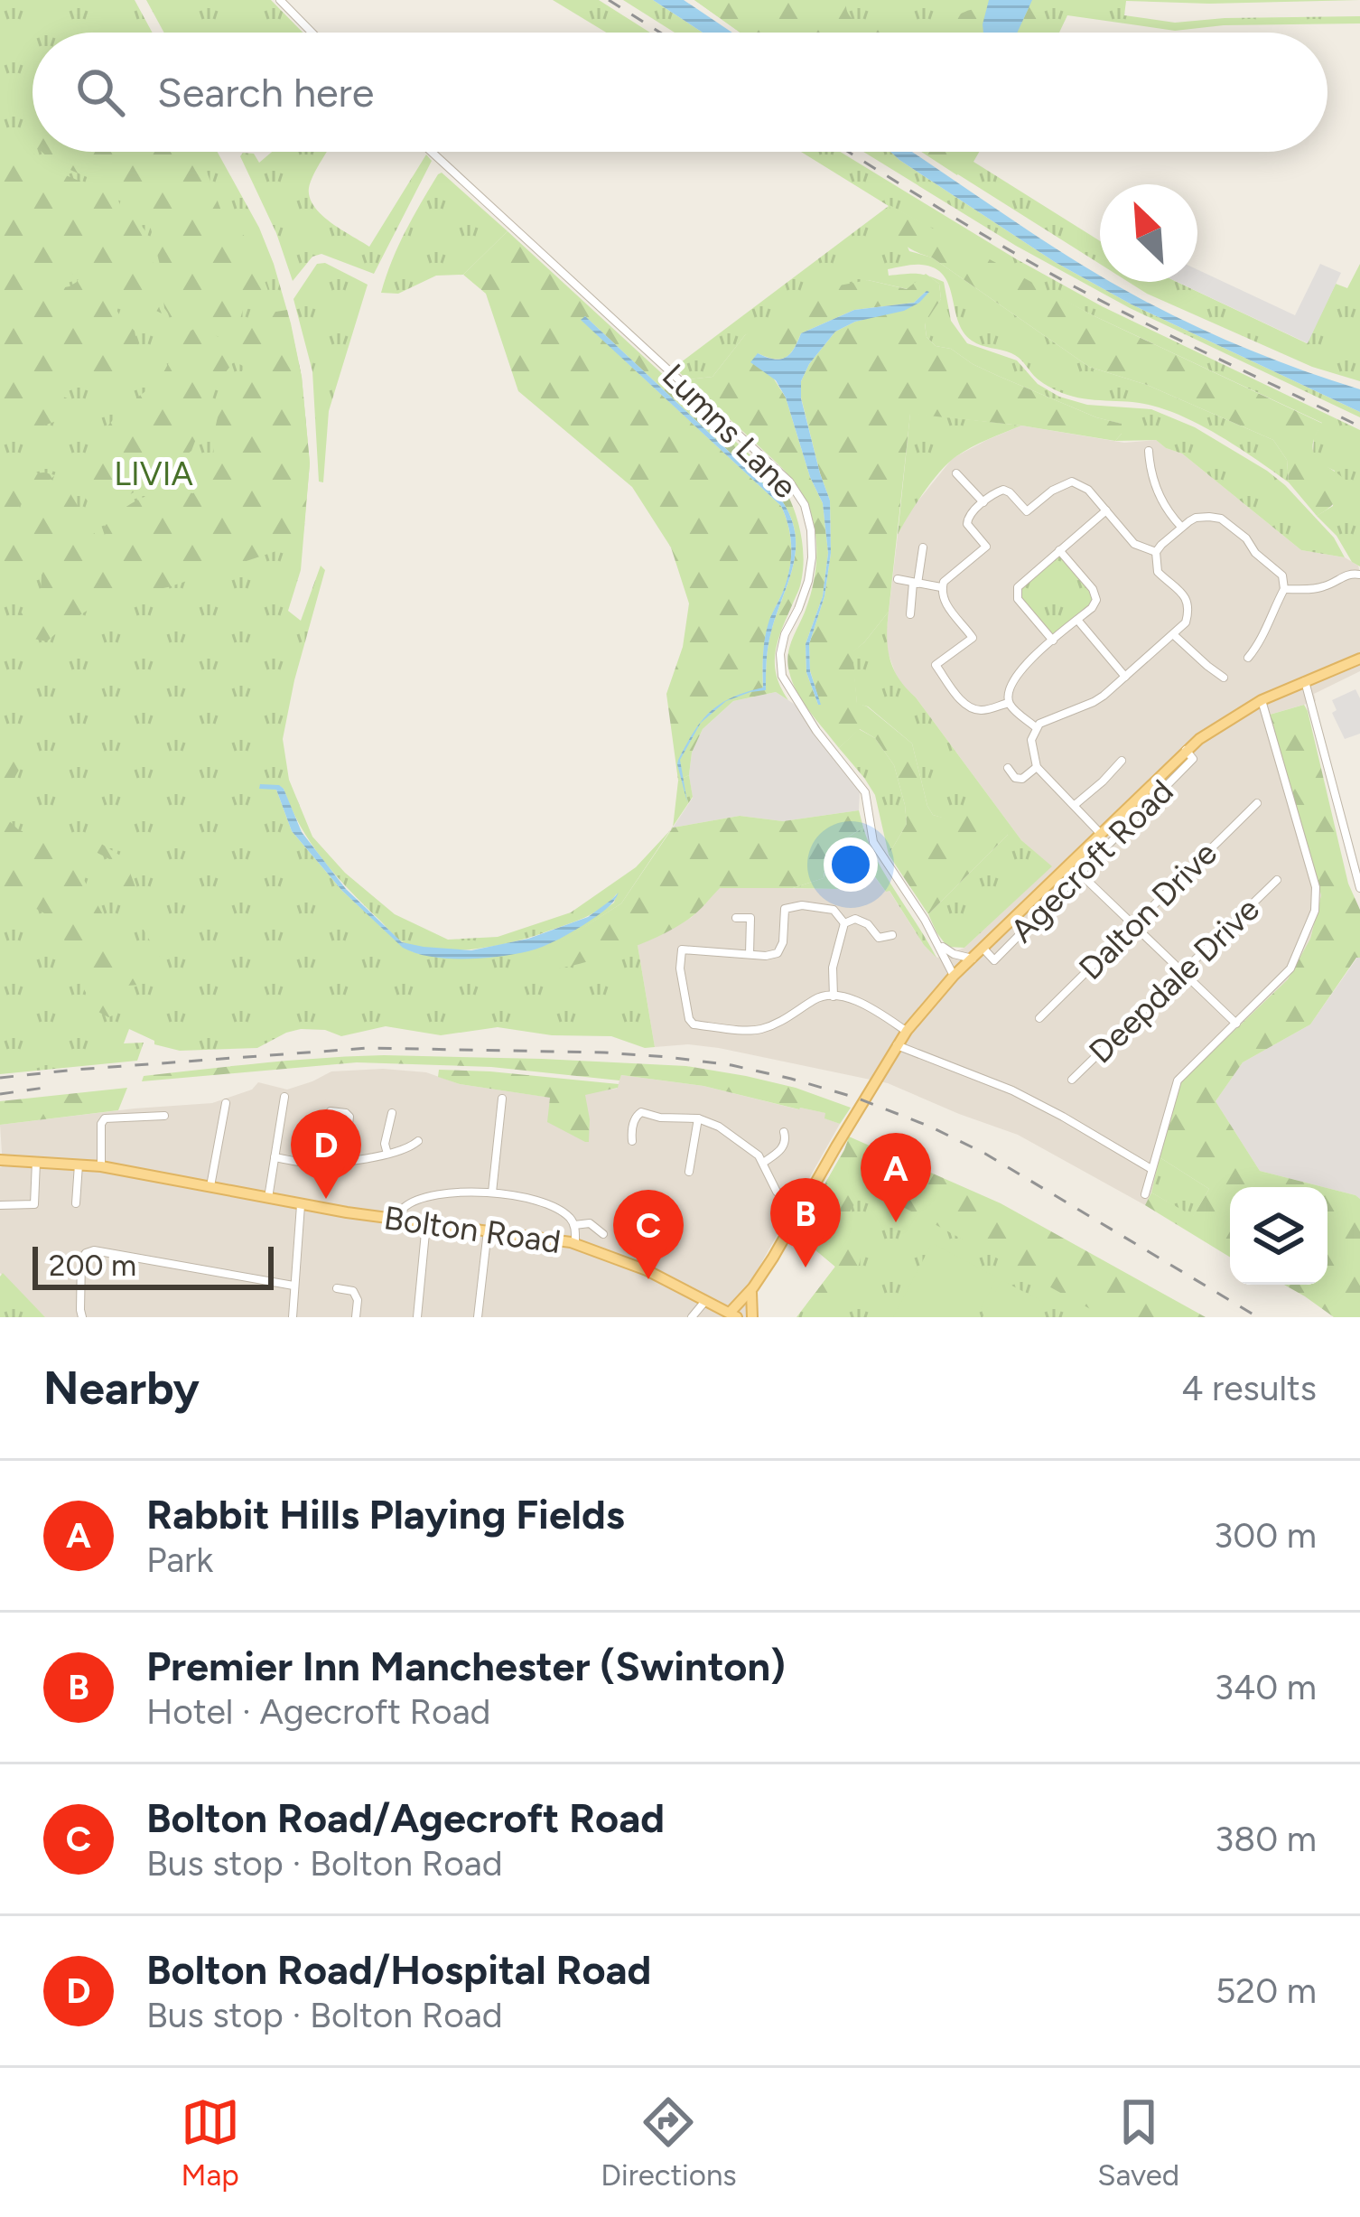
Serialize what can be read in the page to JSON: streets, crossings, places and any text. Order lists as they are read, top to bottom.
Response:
{
  "streets": {
    "main road": ["Agecroft Road", "Bolton Road"],
    "street": ["Lumns Lane", "Dalton Drive", "Deepdale Drive"]
  },
  "crossings": [
    ["Lumns Lane", "Agecroft Road"],
    ["Agecroft Road", "Bolton Road"]
  ],
  "parks": ["LIVIA"],
  "scale_bar": "200 m",
  "north": "top left",
  "page": {
    "search": "Search here",
    "pins": [
      "D",
      "A",
      "B",
      "C"
    ],
    "scale": "200 m",
    "heading": ["Nearby", "4 results"],
    "list": [
      {
        "mark": "A",
        "name": "Rabbit Hills Playing Fields",
        "note": "Park",
        "value": "300 m"
      },
      {
        "mark": "B",
        "name": "Premier Inn Manchester (Swinton)",
        "note": "Hotel · Agecroft Road",
        "value": "340 m"
      },
      {
        "mark": "C",
        "name": "Bolton Road/Agecroft Road",
        "note": "Bus stop · Bolton Road",
        "value": "380 m"
      },
      {
        "mark": "D",
        "name": "Bolton Road/Hospital Road",
        "note": "Bus stop · Bolton Road",
        "value": "520 m"
      }
    ],
    "nav": ["Map", "Directions", "Saved"]
  }
}
